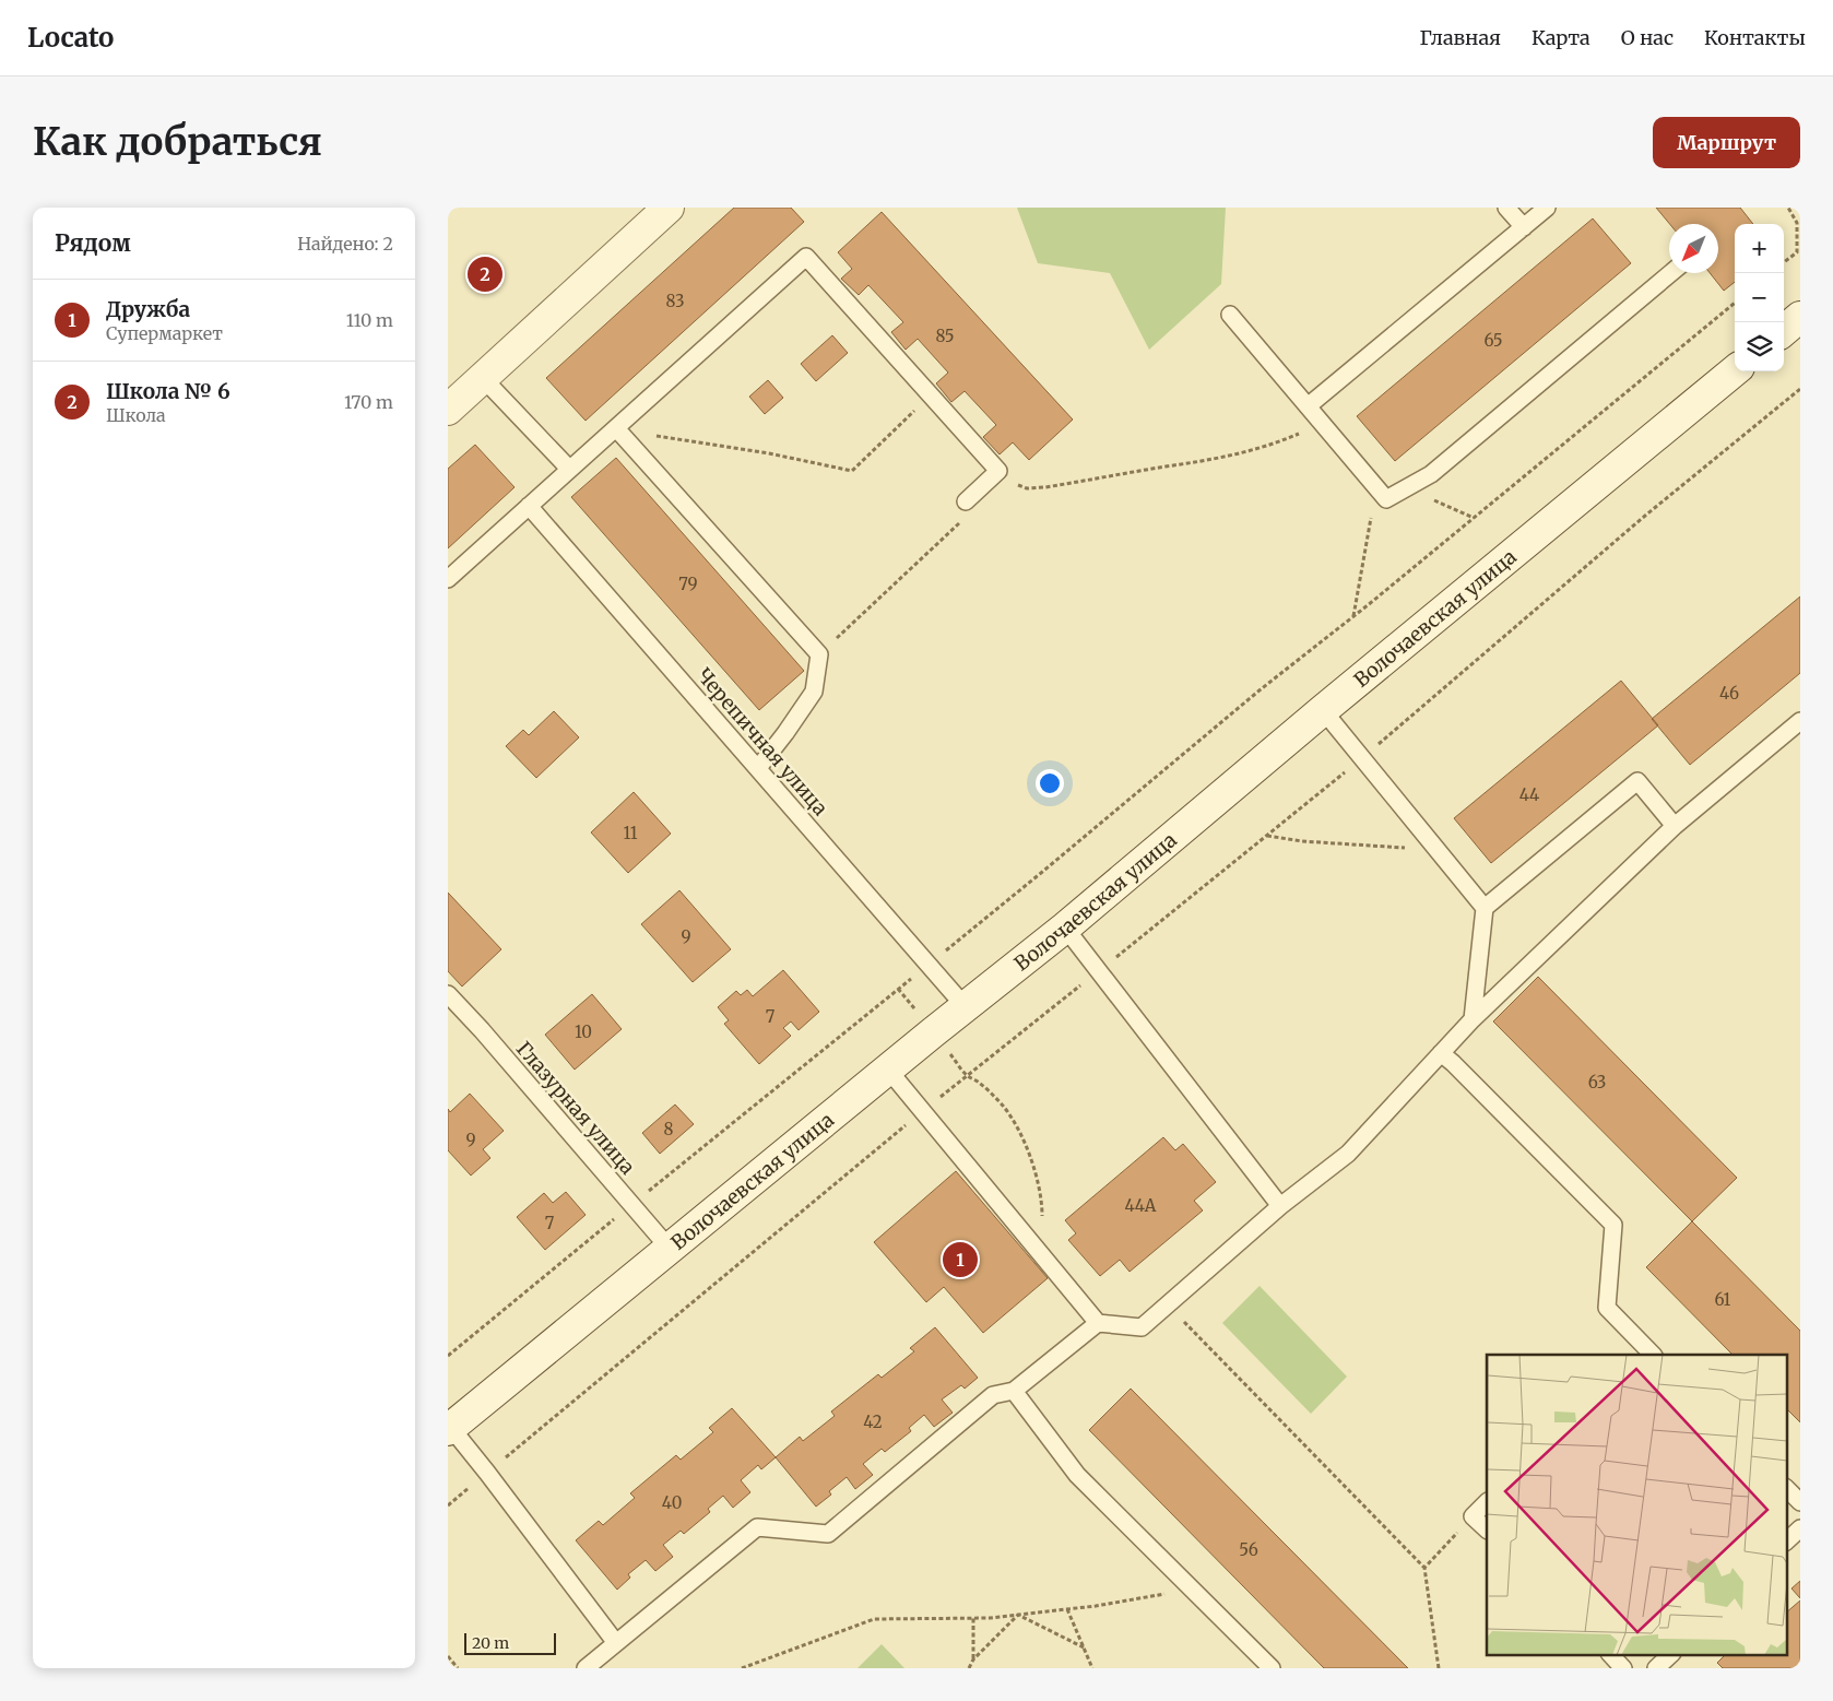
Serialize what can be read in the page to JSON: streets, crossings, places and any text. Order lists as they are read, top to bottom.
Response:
{
  "streets": {
    "street": ["Волочаевская улица"],
    "lane": ["Черепичная улица", "Глазурная улица"]
  },
  "crossings": [
    ["Волочаевская улица", "Черепичная улица"],
    ["Волочаевская улица", "Глазурная улица"]
  ],
  "house_numbers": [
    "83",
    "85",
    "65",
    "79",
    "46",
    "44",
    "11",
    "9",
    "7",
    "10",
    "63",
    "8",
    "9",
    "44А",
    "7",
    "61",
    "42",
    "40",
    "56"
  ],
  "scale_bar": "20 m",
  "north": "bottom left",
  "page": {
    "header": "Locato",
    "nav": [
      "Главная",
      "Карта",
      "О нас",
      "Контакты"
    ],
    "buttons": "Маршрут",
    "title": "Как добраться",
    "heading": ["Рядом", "Найдено: 2"],
    "map_buttons": ["+", "−"],
    "pins": ["2", "1"],
    "list": [
      {
        "mark": "1",
        "name": "Дружба",
        "note": "Супермаркет",
        "value": "110 m"
      },
      {
        "mark": "2",
        "name": "Школа № 6",
        "note": "Школа",
        "value": "170 m"
      }
    ],
    "scale": "20 m"
  }
}
